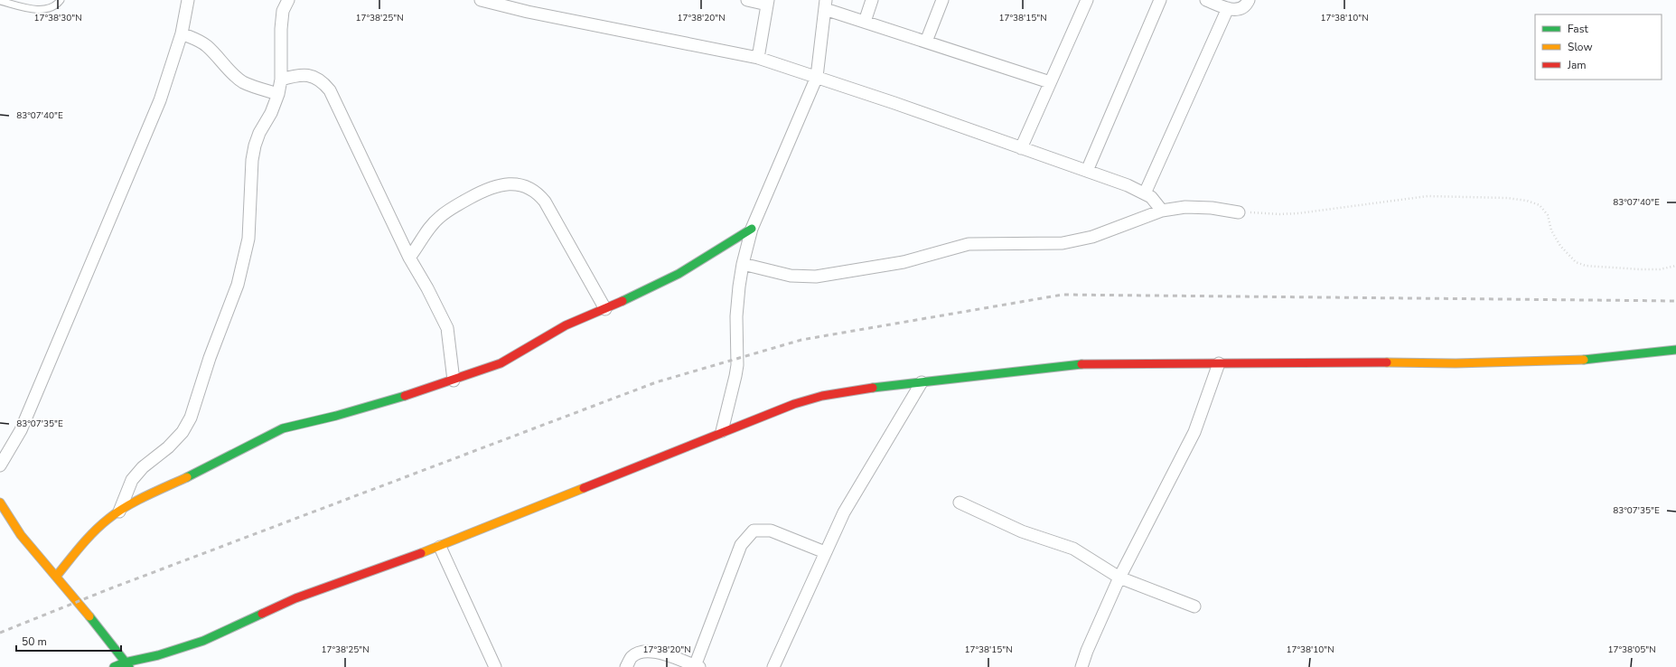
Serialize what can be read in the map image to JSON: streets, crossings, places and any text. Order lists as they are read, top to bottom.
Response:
{
  "legend": ["Fast", "Slow", "Jam"],
  "scale_bar": "50 m",
  "coordinates": [
    "17°38'30\"N",
    "17°38'25\"N",
    "17°38'20\"N",
    "17°38'15\"N",
    "17°38'10\"N",
    "83°07'40\"E",
    "83°07'35\"E",
    "17°38'05\"N"
  ]
}
